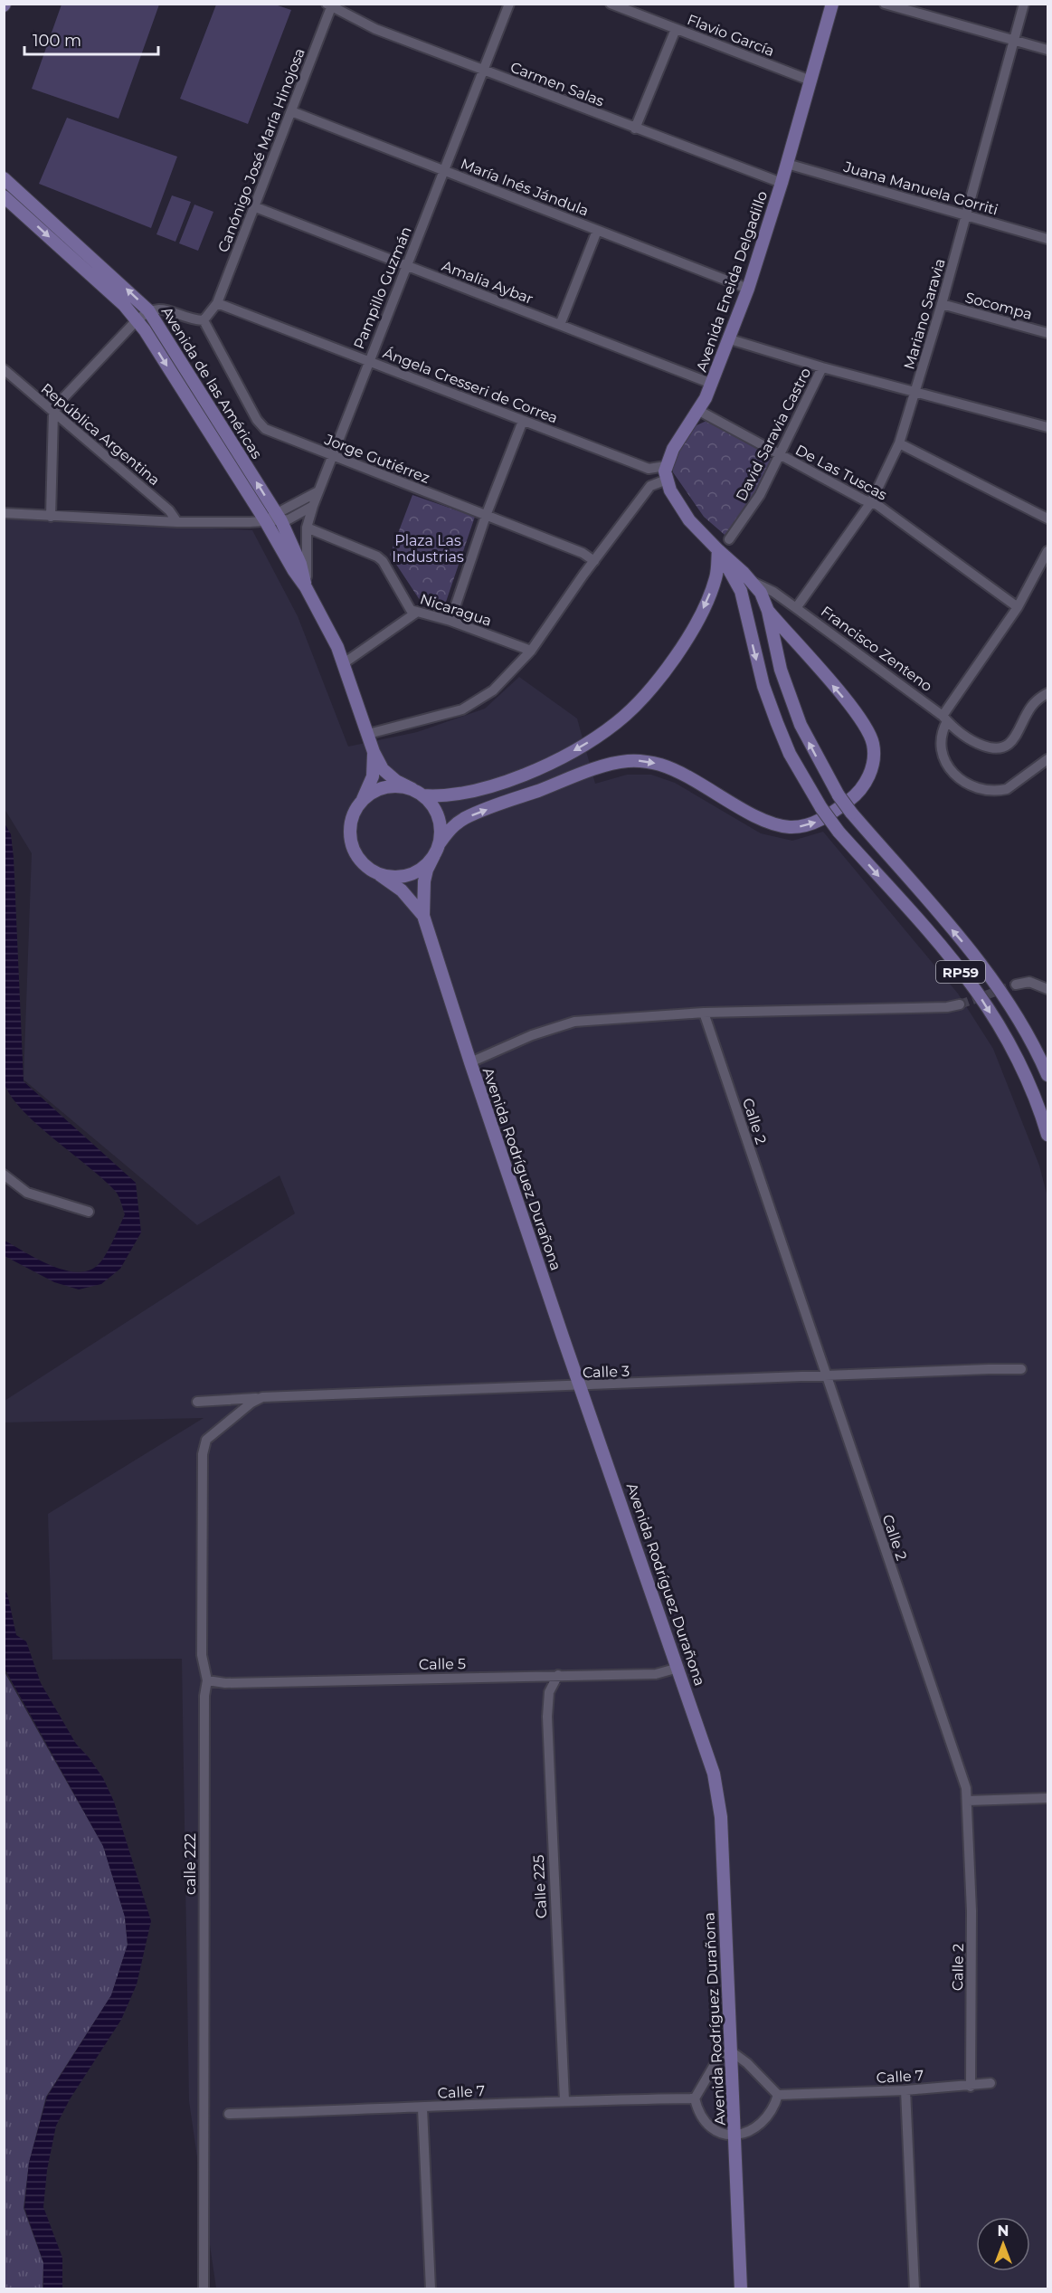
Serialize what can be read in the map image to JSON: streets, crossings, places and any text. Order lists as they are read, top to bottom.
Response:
{
  "streets": {
    "main road": [
      "Avenida Eneida Delgadillo",
      "Avenida de las Américas",
      "RP59",
      "Avenida Rodríguez Durañona"
    ],
    "street": [
      "Flavio García",
      "Carmen Salas",
      "Canónigo José María Hinojosa",
      "María Inés Jándula",
      "Juana Manuela Gorriti",
      "Amalia Aybar",
      "Pampillo Guzmán",
      "Socompa",
      "Mariano Saravia",
      "Ángela Cresseri de Correa",
      "República Argentina",
      "David Saravia Castro",
      "Jorge Gutiérrez",
      "De Las Tuscas",
      "Nicaragua",
      "Francisco Zenteno",
      "Calle 2",
      "Calle 3",
      "Calle 5",
      "calle 222",
      "Calle 225",
      "Calle 7"
    ]
  },
  "crossings": [
    ["Flavio García", "Avenida Eneida Delgadillo"],
    ["Carmen Salas", "Canónigo José María Hinojosa"],
    ["Carmen Salas", "Avenida Eneida Delgadillo"],
    ["Carmen Salas", "Pampillo Guzmán"],
    ["Canónigo José María Hinojosa", "María Inés Jándula"],
    ["Canónigo José María Hinojosa", "Amalia Aybar"],
    ["Canónigo José María Hinojosa", "Ángela Cresseri de Correa"],
    ["María Inés Jándula", "Avenida Eneida Delgadillo"],
    ["María Inés Jándula", "Pampillo Guzmán"],
    ["Juana Manuela Gorriti", "Avenida Eneida Delgadillo"],
    ["Juana Manuela Gorriti", "Mariano Saravia"],
    ["Avenida Eneida Delgadillo", "Amalia Aybar"],
    ["Avenida Eneida Delgadillo", "Ángela Cresseri de Correa"],
    ["Avenida Eneida Delgadillo", "De Las Tuscas"],
    ["Amalia Aybar", "Pampillo Guzmán"],
    ["Pampillo Guzmán", "Avenida de las Américas"],
    ["Pampillo Guzmán", "Ángela Cresseri de Correa"],
    ["Pampillo Guzmán", "Jorge Gutiérrez"],
    ["Pampillo Guzmán", "Nicaragua"],
    ["Socompa", "Mariano Saravia"],
    ["Mariano Saravia", "De Las Tuscas"],
    ["Mariano Saravia", "Francisco Zenteno"],
    ["David Saravia Castro", "De Las Tuscas"],
    ["Calle 2", "Calle 3"],
    ["Calle 2", "Calle 7"],
    ["Avenida Rodríguez Durañona", "Calle 3"],
    ["Avenida Rodríguez Durañona", "Calle 5"],
    ["Calle 3", "calle 222"],
    ["Calle 5", "calle 222"],
    ["Calle 5", "Calle 225"],
    ["Calle 225", "Calle 7"]
  ],
  "parks": ["Plaza Las Industrias"],
  "scale_bar": "100 m",
  "north": "top"
}
